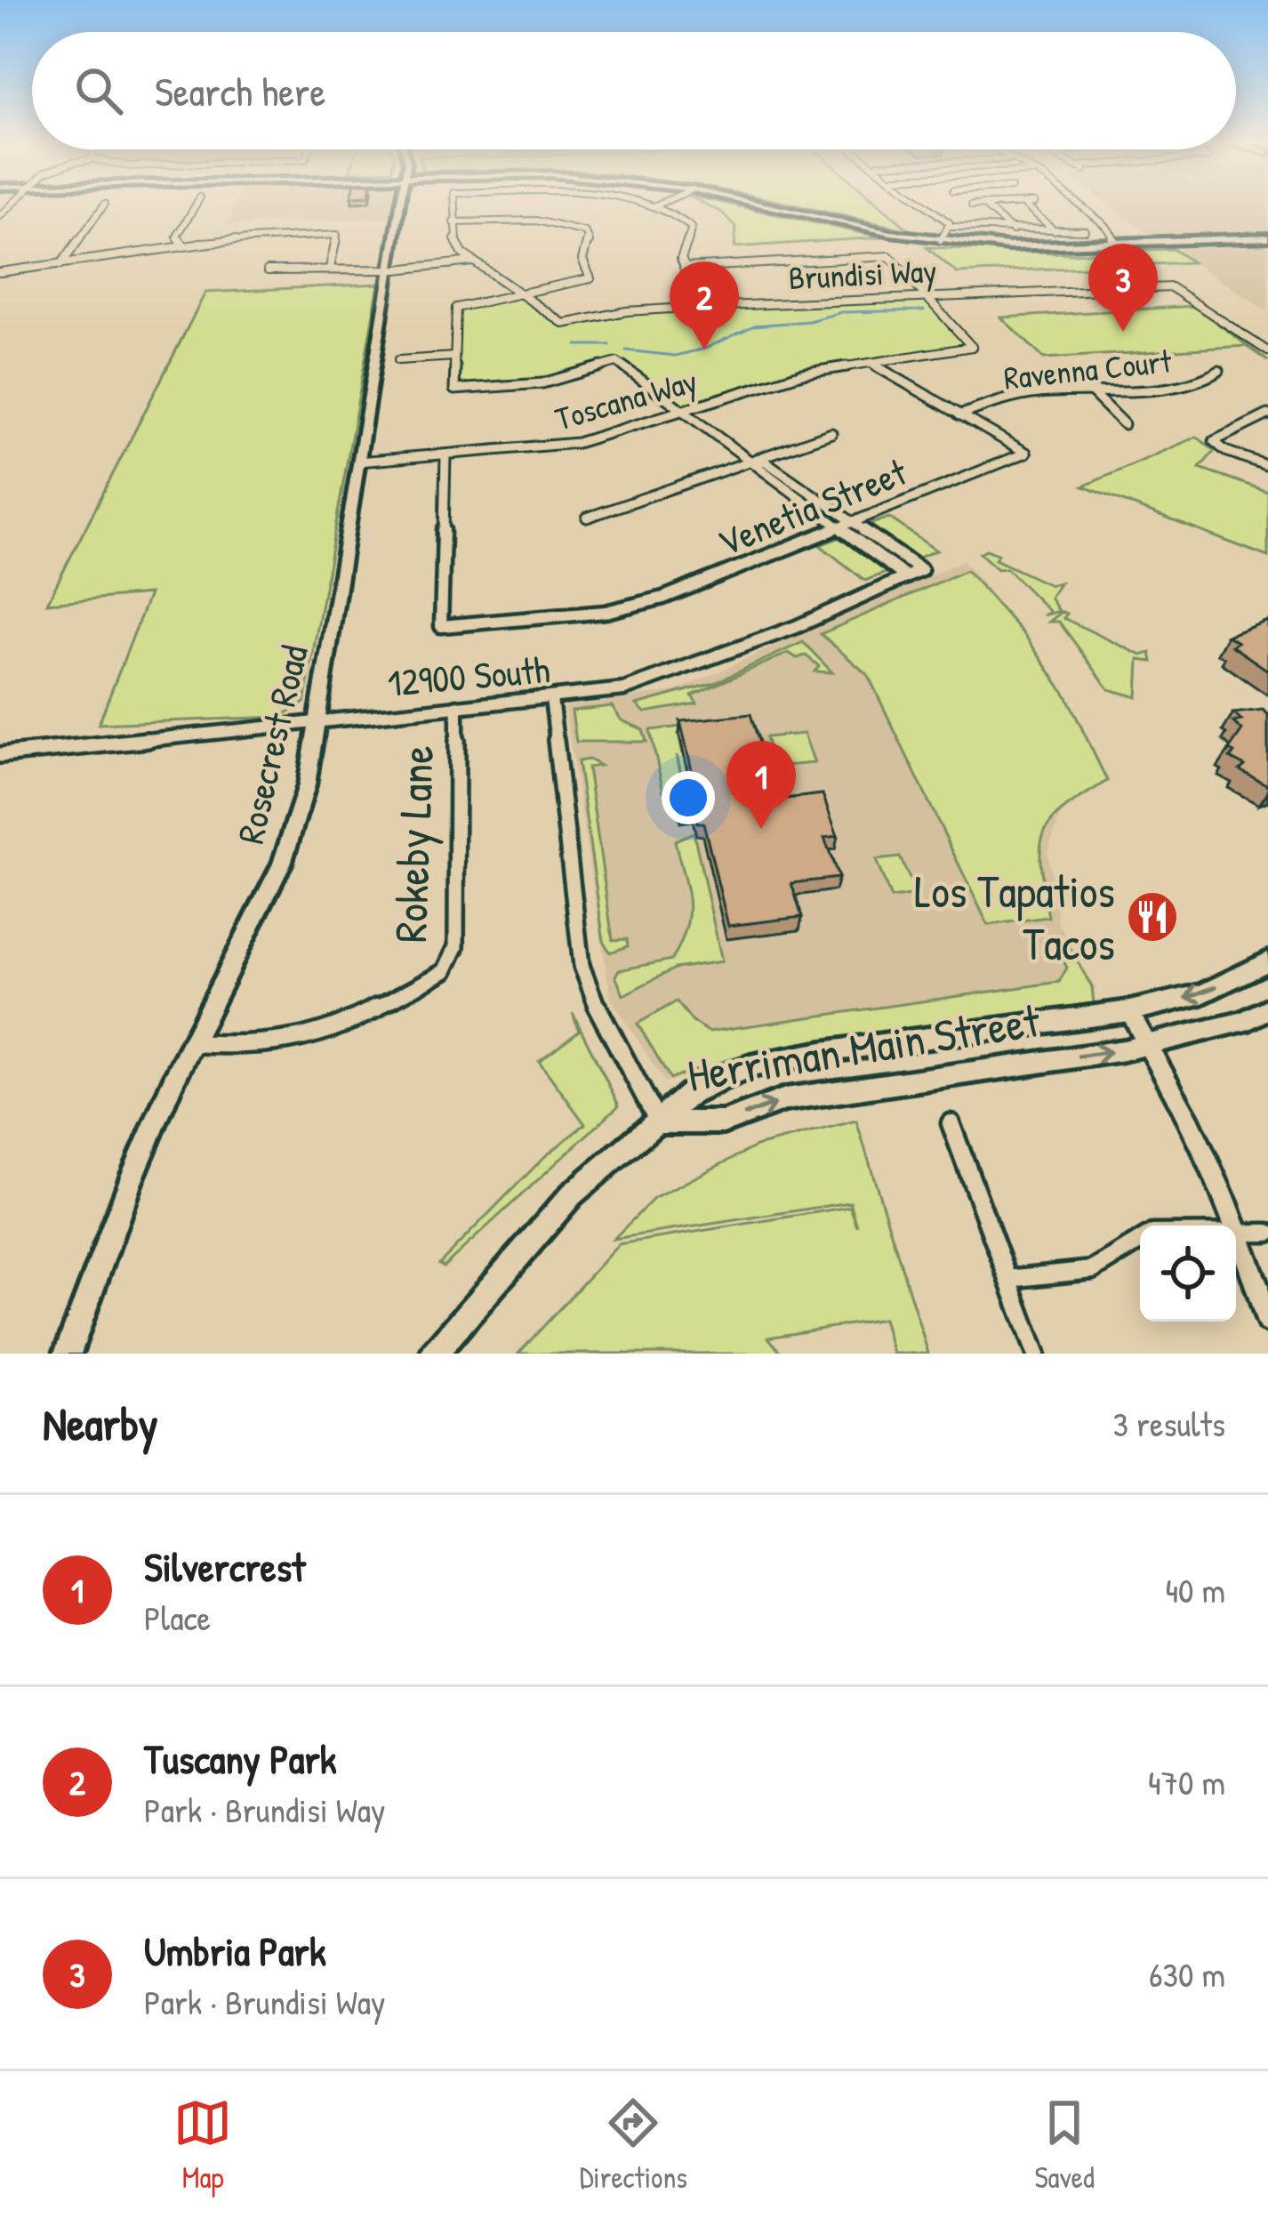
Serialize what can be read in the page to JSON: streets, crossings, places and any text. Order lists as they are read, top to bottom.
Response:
{
  "streets": {
    "main road": ["Rosecrest Road", "Herriman Main Street"],
    "street": [
      "Brundisi Way",
      "Ravenna Court",
      "Toscana Way",
      "Venetia Street",
      "12900 South",
      "Rokeby Lane"
    ]
  },
  "crossings": [
    ["Brundisi Way", "Toscana Way"],
    ["Ravenna Court", "Venetia Street"],
    ["Toscana Way", "Venetia Street"],
    ["Toscana Way", "Rosecrest Road"],
    ["Venetia Street", "12900 South"],
    ["12900 South", "Rosecrest Road"],
    ["12900 South", "Rokeby Lane"],
    ["Rosecrest Road", "Rokeby Lane"]
  ],
  "places": {
    "restaurant": ["Los Tapatios Tacos"]
  },
  "page": {
    "search": "Search here",
    "pins": ["3", "2", "1"],
    "heading": ["Nearby", "3 results"],
    "list": [
      {
        "mark": "1",
        "name": "Silvercrest",
        "note": "Place",
        "value": "40 m"
      },
      {
        "mark": "2",
        "name": "Tuscany Park",
        "note": "Park · Brundisi Way",
        "value": "470 m"
      },
      {
        "mark": "3",
        "name": "Umbria Park",
        "note": "Park · Brundisi Way",
        "value": "630 m"
      }
    ],
    "nav": ["Map", "Directions", "Saved"]
  }
}
